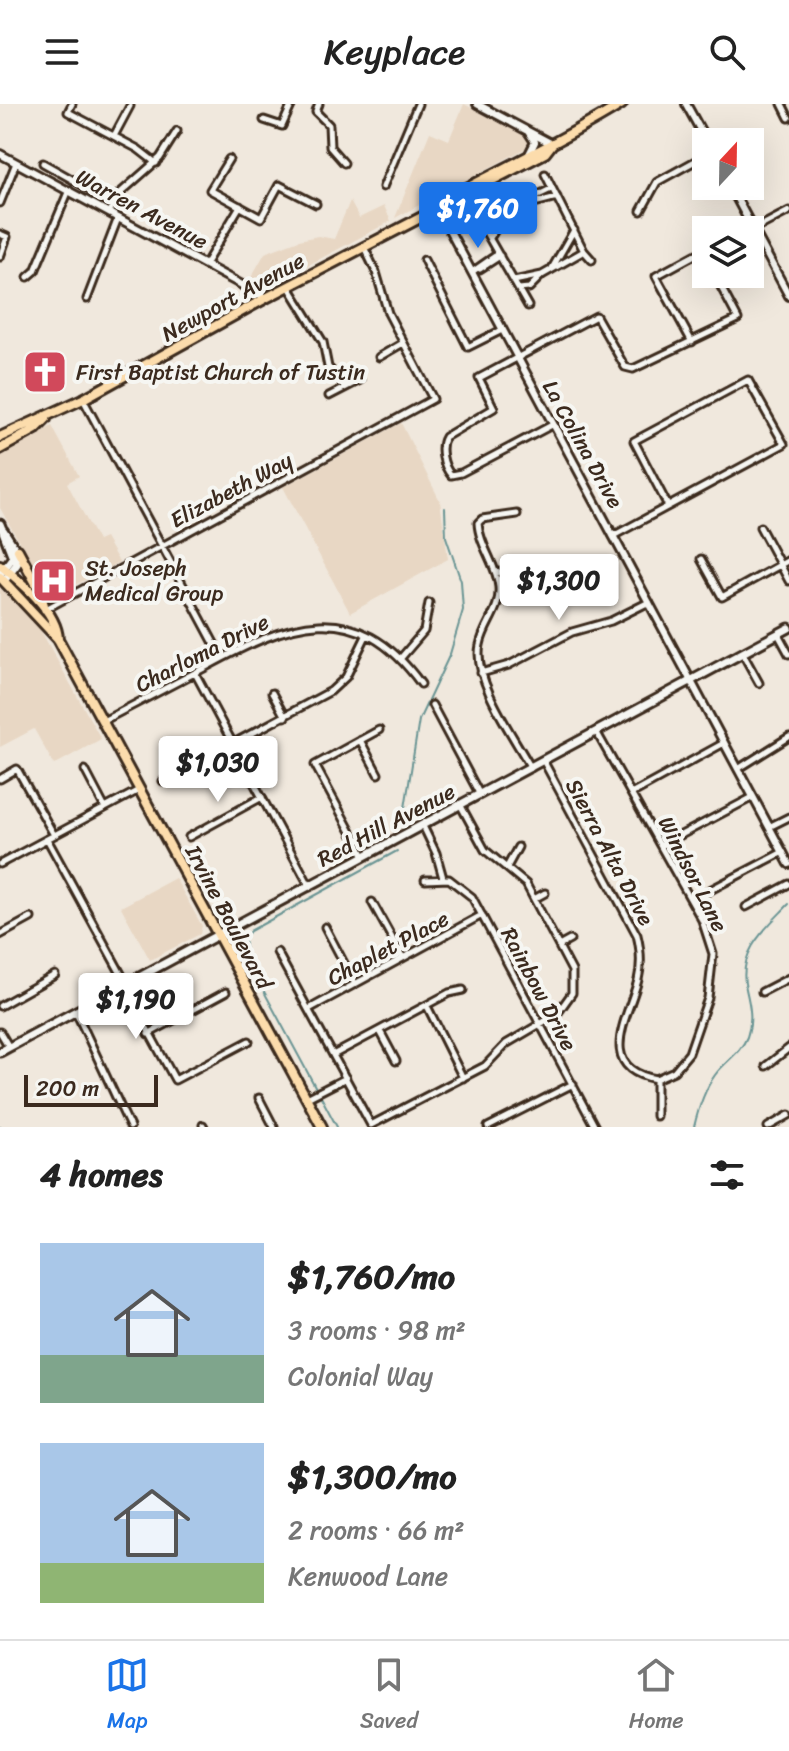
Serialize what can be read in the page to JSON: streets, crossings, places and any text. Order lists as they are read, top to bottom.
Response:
{
  "streets": {
    "main road": ["Newport Avenue", "Red Hill Avenue", "Irvine Boulevard"],
    "street": [
      "Warren Avenue",
      "La Colina Drive",
      "Elizabeth Way",
      "Charloma Drive",
      "Sierra Alta Drive",
      "Windsor Lane",
      "Chaplet Place",
      "Rainbow Drive"
    ]
  },
  "crossings": [
    ["Warren Avenue", "Newport Avenue"],
    ["Newport Avenue", "La Colina Drive"],
    ["La Colina Drive", "Red Hill Avenue"],
    ["Elizabeth Way", "Irvine Boulevard"],
    ["Charloma Drive", "Irvine Boulevard"],
    ["Red Hill Avenue", "Sierra Alta Drive"],
    ["Red Hill Avenue", "Windsor Lane"],
    ["Red Hill Avenue", "Irvine Boulevard"],
    ["Sierra Alta Drive", "Windsor Lane"],
    ["Chaplet Place", "Rainbow Drive"]
  ],
  "places": {
    "church": ["First Baptist Church of Tustin"],
    "hospital": ["St. Joseph Medical Group"]
  },
  "scale_bar": "200 m",
  "north": "top",
  "page": {
    "header": "Keyplace",
    "price": [
      "$1,760",
      "$1,300",
      "$1,030",
      "$1,190"
    ],
    "scale": "200 m",
    "heading": "4 homes",
    "list": [
      {
        "name": "$1,760/mo",
        "note": "3 rooms · 98 m² · Colonial Way"
      },
      {
        "name": "$1,300/mo",
        "note": "2 rooms · 66 m² · Kenwood Lane"
      }
    ],
    "tabs": ["Map", "Saved", "Home"]
  }
}
